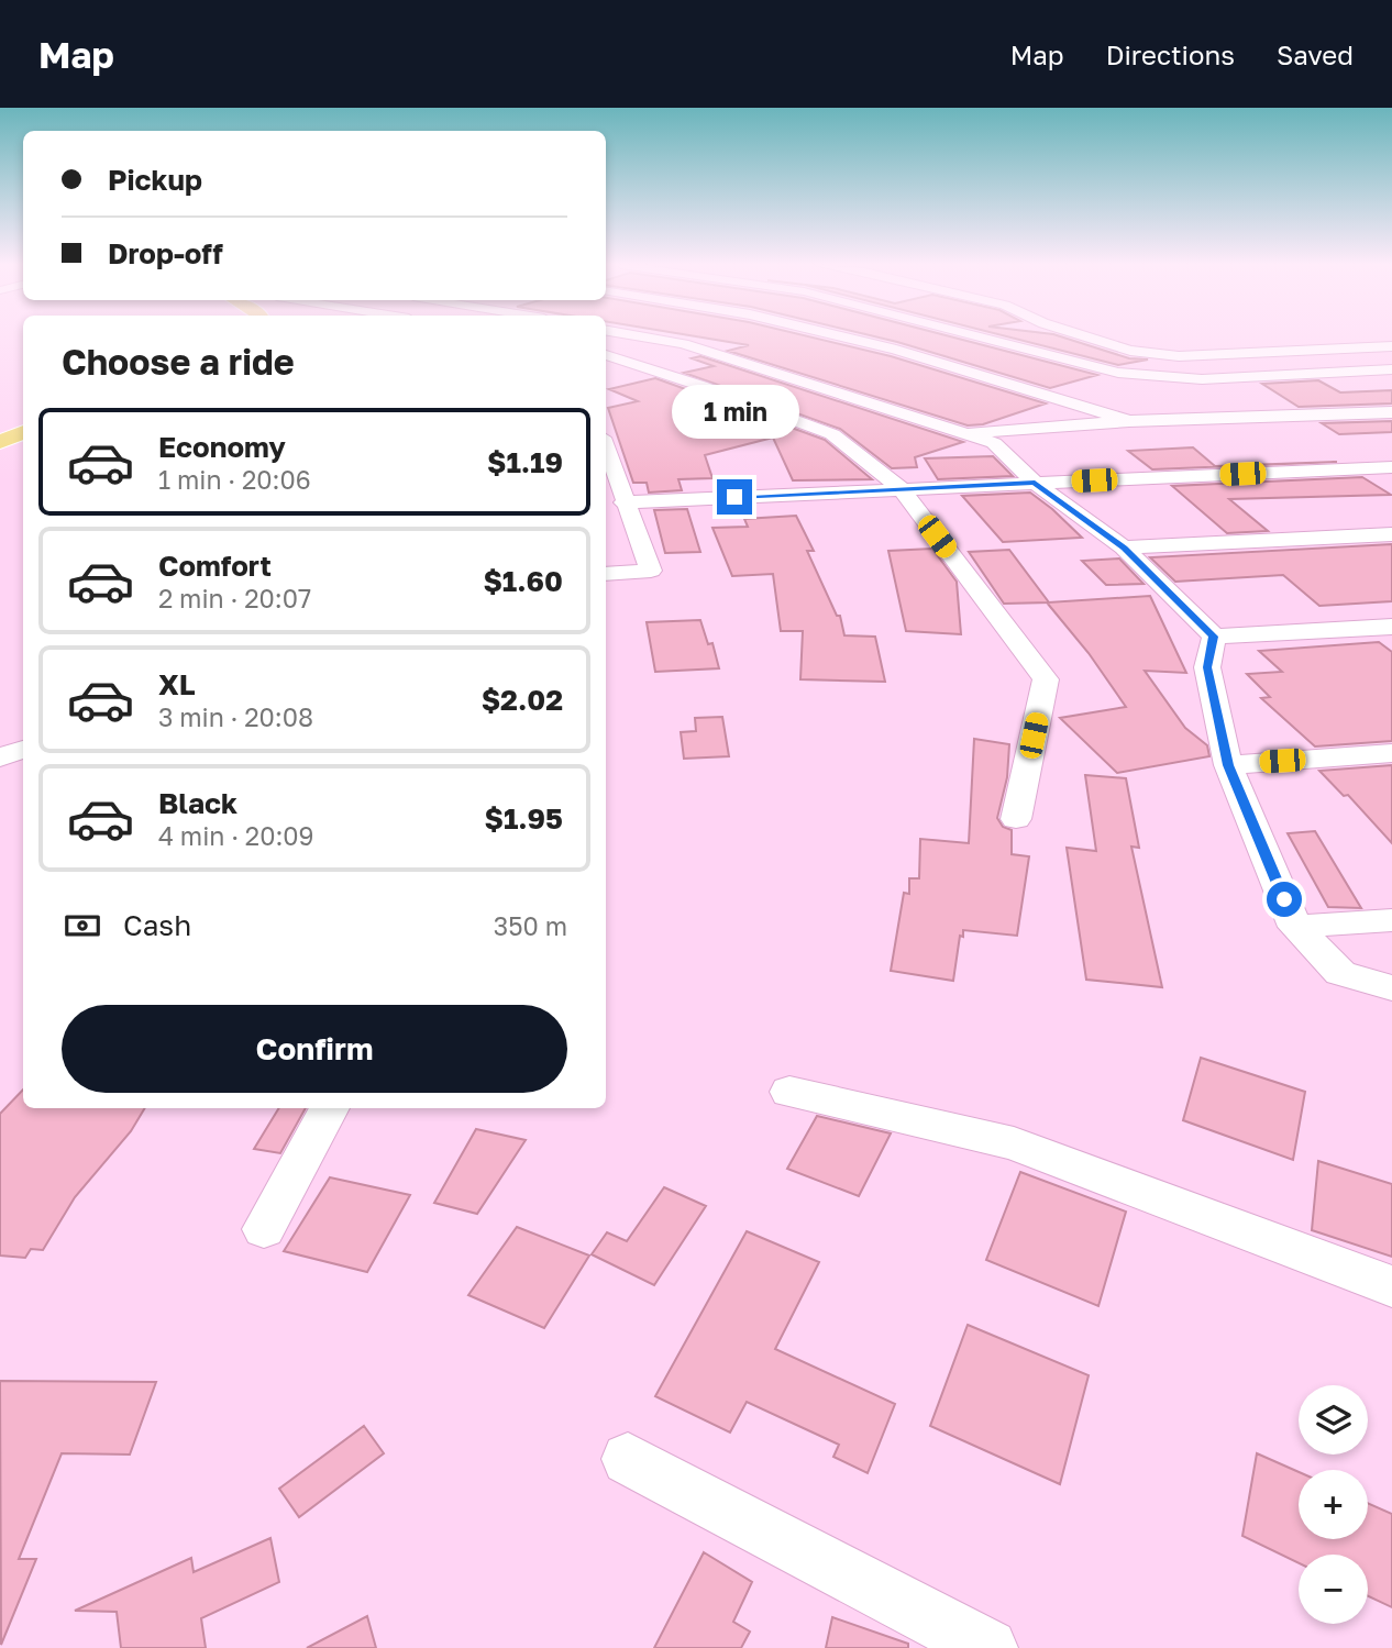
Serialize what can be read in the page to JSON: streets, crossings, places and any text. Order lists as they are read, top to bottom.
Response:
{
  "page": {
    "header": "Map",
    "nav": ["Map", "Directions", "Saved"],
    "banner": ["Pickup", "Drop-off"],
    "heading": "Choose a ride",
    "bubble": "1 min",
    "list": [
      {
        "name": "Economy",
        "note": "1 min · 20:06",
        "value": "$1.19"
      },
      {
        "name": "Comfort",
        "note": "2 min · 20:07",
        "value": "$1.60"
      },
      {
        "name": "XL",
        "note": "3 min · 20:08",
        "value": "$2.02"
      },
      {
        "name": "Black",
        "note": "4 min · 20:09",
        "value": "$1.95"
      }
    ],
    "pay": ["Cash", "350 m"],
    "buttons": "Confirm",
    "map_buttons": ["+", "−"]
  }
}
